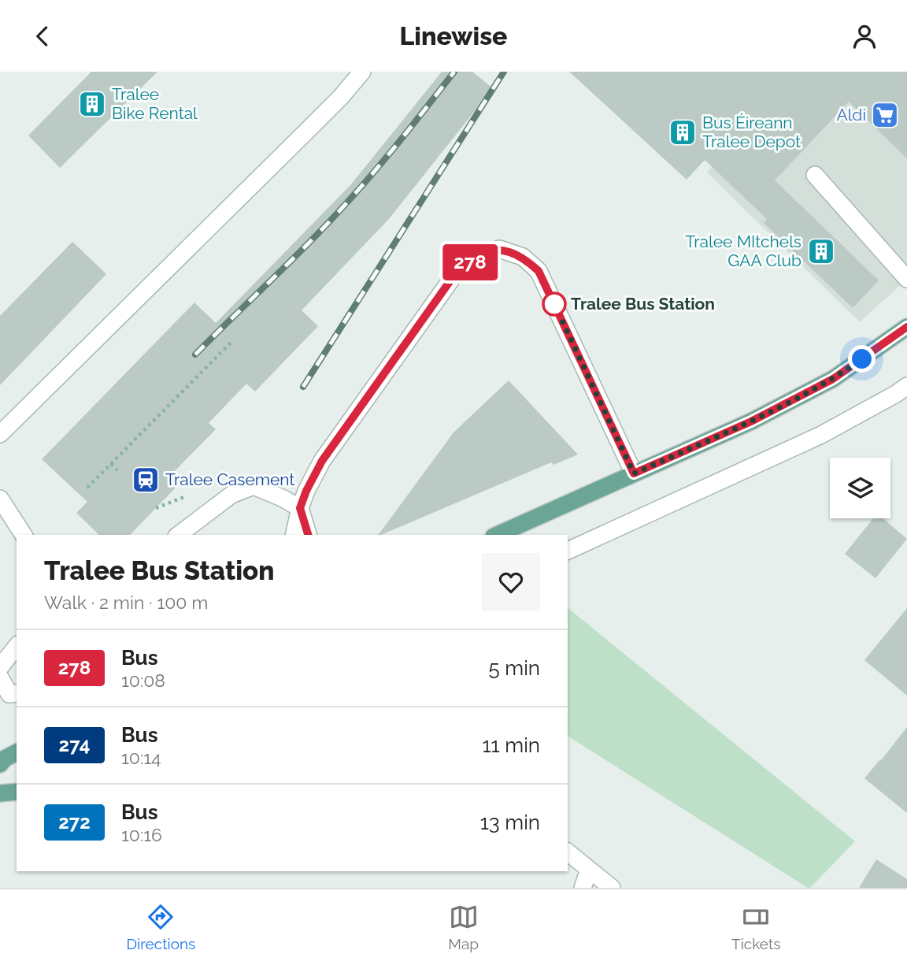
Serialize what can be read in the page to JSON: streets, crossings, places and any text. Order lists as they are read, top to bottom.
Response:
{
  "places": {
    "building": ["Tralee Bike Rental", "Bus Éireann Tralee Depot", "Tralee MItchels GAA Club"],
    "supermarket": ["Aldi"],
    "other": ["Tralee Bus Station"],
    "station": ["Tralee Casement"]
  },
  "lines": ["bus line 278"],
  "page": {
    "header": "Linewise",
    "on_map": "278",
    "heading": ["Tralee Bus Station", "Walk · 2 min · 100 m"],
    "list": [
      {
        "mark": "278",
        "name": "Bus",
        "note": "10:08",
        "value": "5 min"
      },
      {
        "mark": "274",
        "name": "Bus",
        "note": "10:14",
        "value": "11 min"
      },
      {
        "mark": "272",
        "name": "Bus",
        "note": "10:16",
        "value": "13 min"
      }
    ],
    "tabs": ["Directions", "Map", "Tickets"]
  }
}
